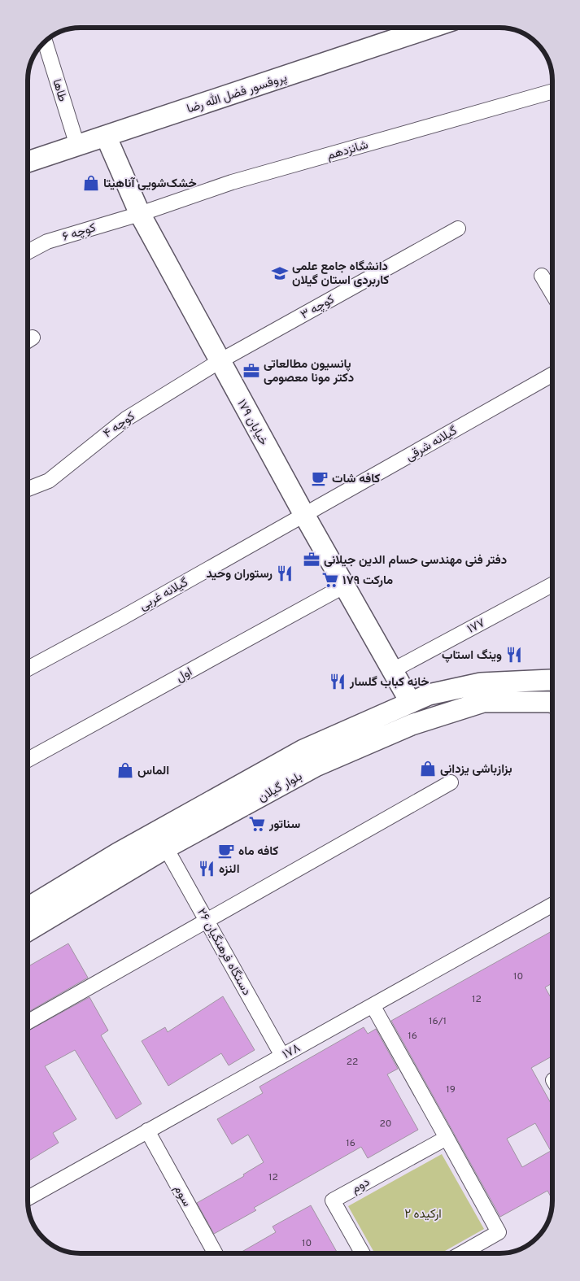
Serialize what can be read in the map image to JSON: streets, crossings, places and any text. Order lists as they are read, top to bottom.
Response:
{
  "streets": {
    "main road": ["پروفسور فضل الله رضا", "خیابان ۱۷۹", "بلوار گیلان"],
    "street": [
      "طاها",
      "شانزدهم",
      "کوچه ۶",
      "کوچه ۳",
      "کوچه ۴",
      "گیلانه شرقی",
      "گیلانه غربی",
      "۱۷۷",
      "اول",
      "۲۶ دستگاه فرهنگیان",
      "۱۷۸",
      "دوم",
      "سوم"
    ]
  },
  "crossings": [
    ["طاها", "پروفسور فضل الله رضا"],
    ["پروفسور فضل الله رضا", "خیابان ۱۷۹"],
    ["شانزدهم", "کوچه ۶"],
    ["شانزدهم", "خیابان ۱۷۹"],
    ["کوچه ۶", "خیابان ۱۷۹"],
    ["کوچه ۳", "خیابان ۱۷۹"],
    ["کوچه ۳", "کوچه ۴"],
    ["خیابان ۱۷۹", "کوچه ۴"],
    ["خیابان ۱۷۹", "گیلانه شرقی"],
    ["خیابان ۱۷۹", "گیلانه غربی"],
    ["خیابان ۱۷۹", "۱۷۷"],
    ["خیابان ۱۷۹", "اول"],
    ["خیابان ۱۷۹", "بلوار گیلان"],
    ["گیلانه شرقی", "گیلانه غربی"],
    ["بلوار گیلان", "۲۶ دستگاه فرهنگیان"],
    ["۲۶ دستگاه فرهنگیان", "۱۷۸"],
    ["۱۷۸", "سوم"]
  ],
  "parks": ["ارکیده ۲"],
  "places": {
    "shop": ["خشک‌شویی آناهیتا", "بزازباشی یزدانی", "الماس"],
    "school or university": ["دانشگاه جامع علمی کاربردی استان گیلان"],
    "office": ["پانسیون مطالعاتی دکتر مونا معصومی", "دفتر فنی مهندسی حسام‌ الدین جیلانی"],
    "cafe": ["کافه شات", "کافه ماه"],
    "restaurant": [
      "رستوران وحید",
      "وینگ استاپ",
      "خانه کباب گلسار",
      "النزه"
    ],
    "supermarket": ["۱۷۹ مارکت", "سناتور"]
  },
  "house_numbers": [
    "10",
    "12",
    "16/1",
    "16",
    "22",
    "19",
    "20",
    "16",
    "12",
    "10"
  ]
}
